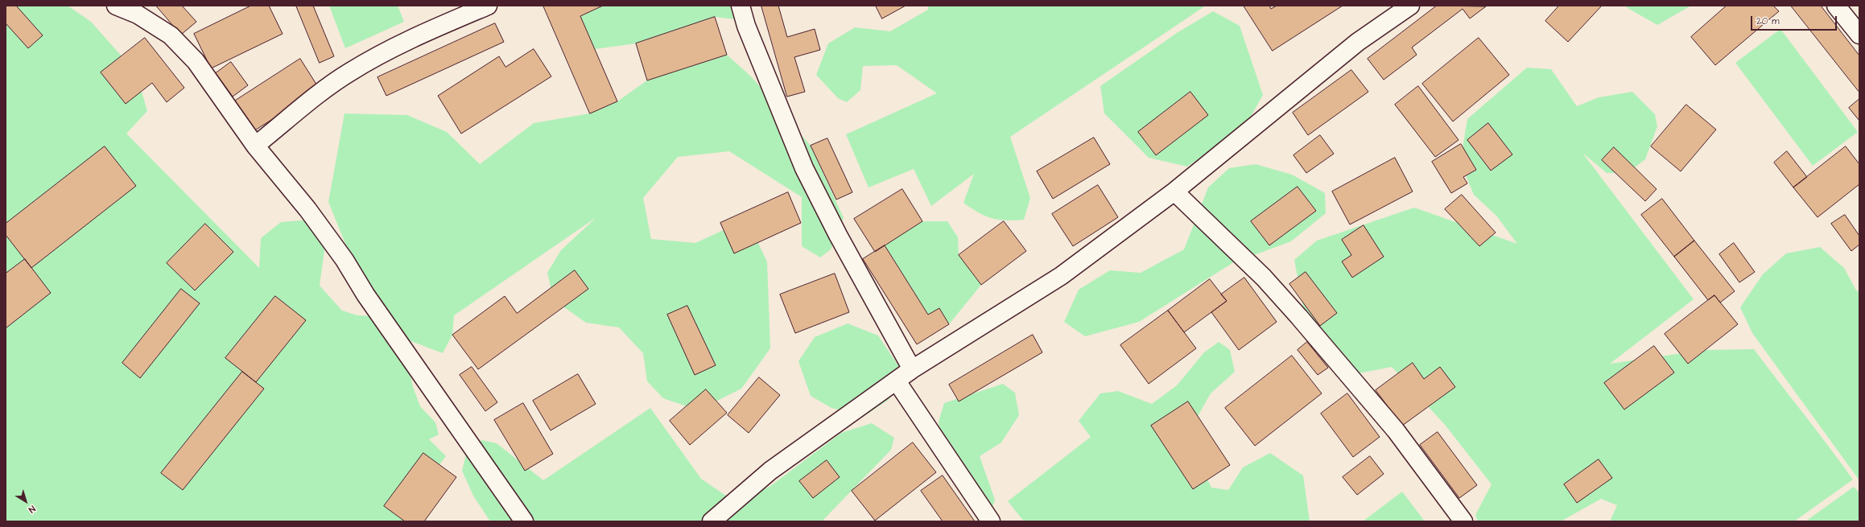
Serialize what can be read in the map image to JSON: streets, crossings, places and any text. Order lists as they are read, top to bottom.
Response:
{
  "scale_bar": "20 m",
  "north": "bottom right"
}
